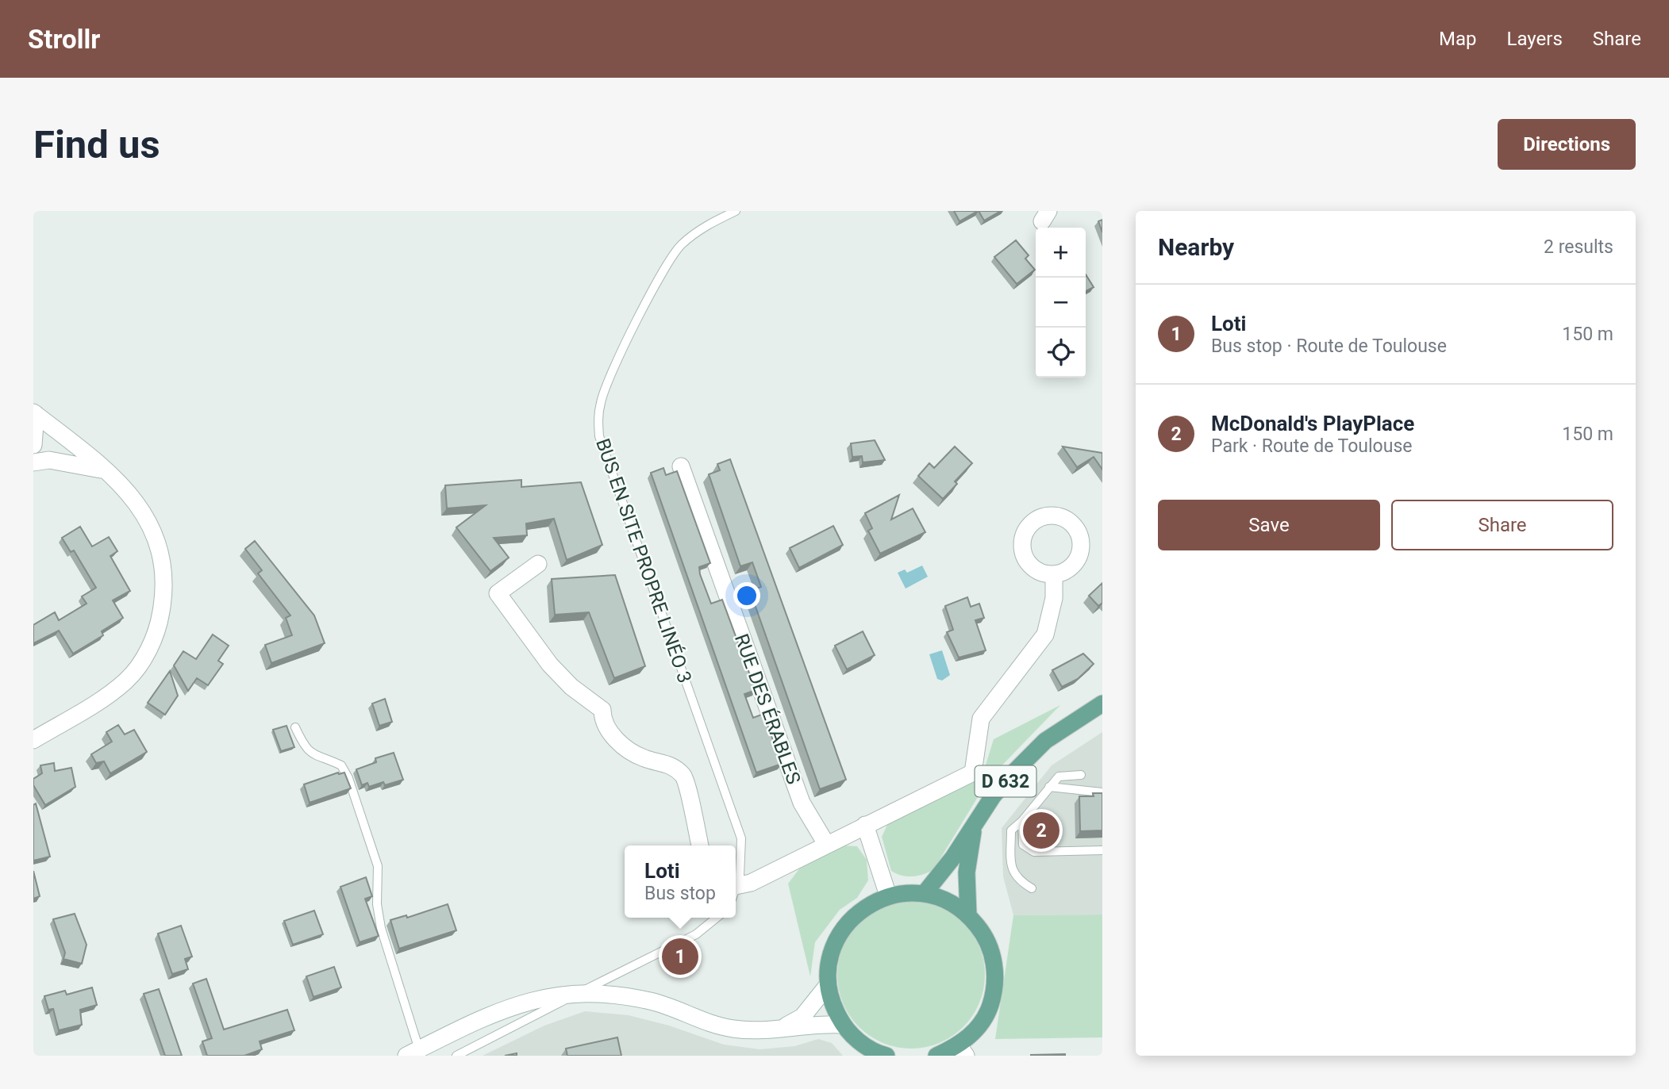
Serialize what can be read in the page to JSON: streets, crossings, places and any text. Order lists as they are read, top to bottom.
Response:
{
  "streets": {
    "main road": ["D 632"],
    "street": ["RUE DES ÉRABLES"],
    "lane": ["BUS EN SITE PROPRE LINÉO 3"]
  },
  "page": {
    "header": "Strollr",
    "nav": ["Map", "Layers", "Share"],
    "buttons": [
      "Directions",
      ["Save", "Share"]
    ],
    "title": "Find us",
    "heading": ["Nearby", "2 results"],
    "map_buttons": ["+", "−"],
    "list": [
      {
        "mark": "1",
        "name": "Loti",
        "note": "Bus stop · Route de Toulouse",
        "value": "150 m"
      },
      {
        "mark": "2",
        "name": "McDonald's PlayPlace",
        "note": "Park · Route de Toulouse",
        "value": "150 m"
      }
    ],
    "pins": ["2", "1"],
    "popup": ["Loti", "Bus stop"]
  }
}
